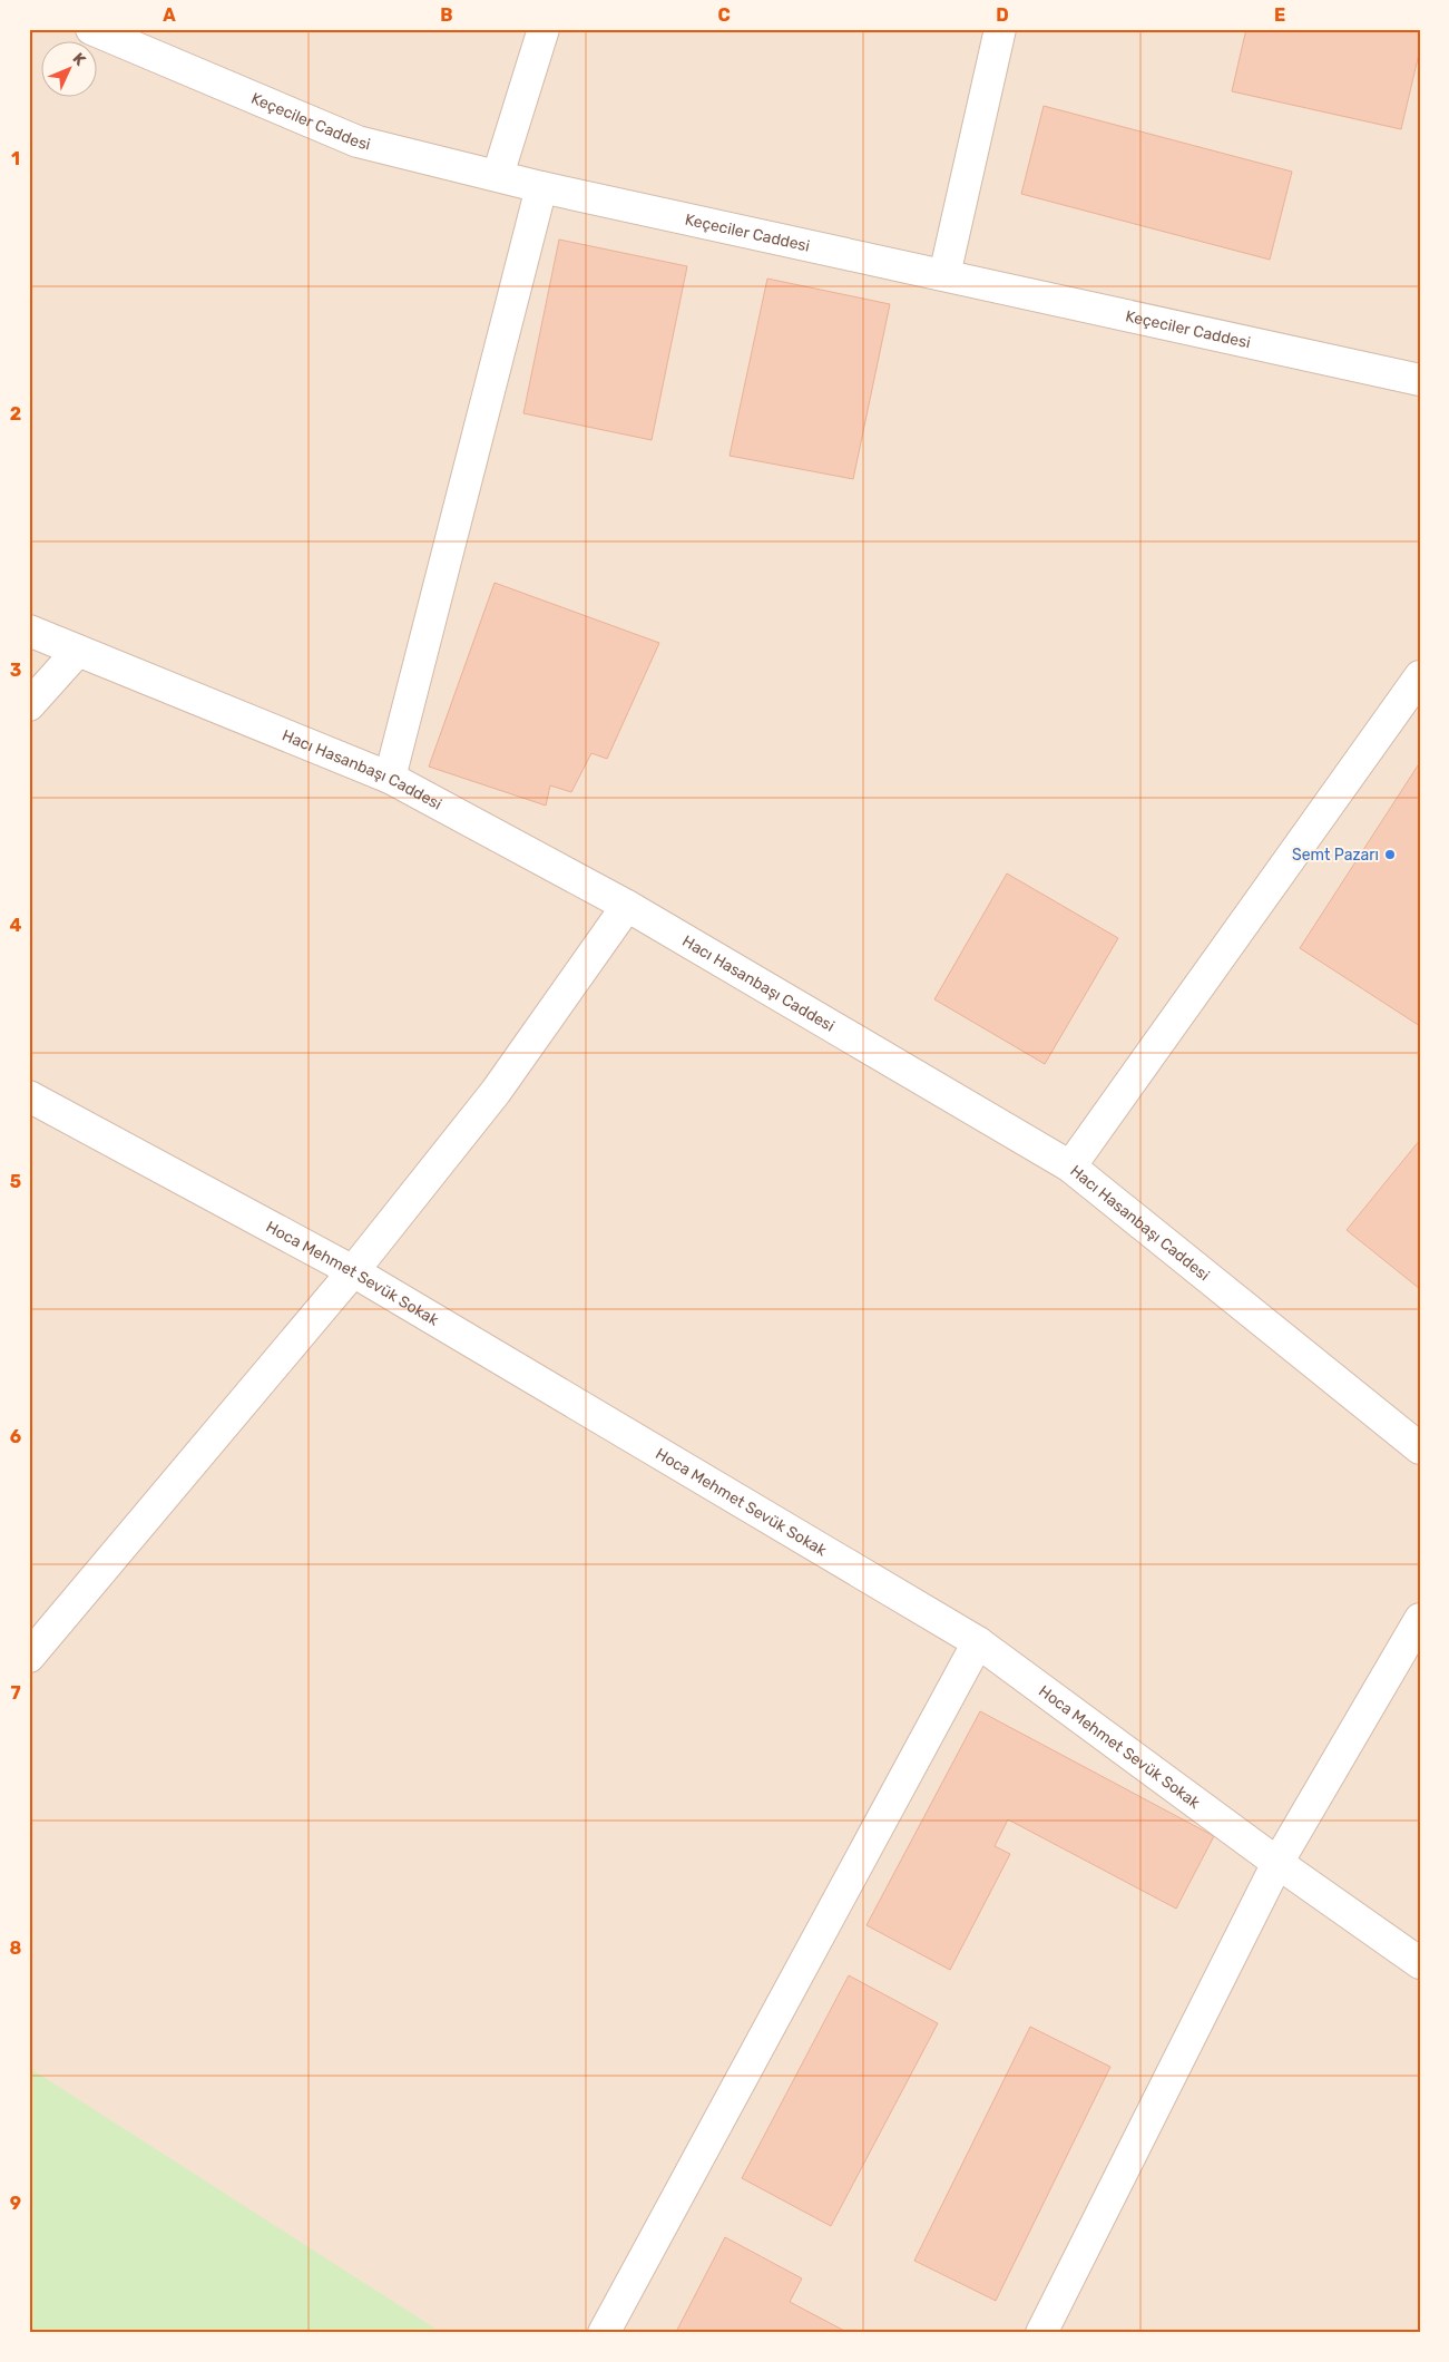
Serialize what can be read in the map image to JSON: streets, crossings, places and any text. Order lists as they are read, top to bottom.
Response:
{
  "streets": {
    "street": ["Keçeciler Caddesi", "Hacı Hasanbaşı Caddesi", "Hoca Mehmet Sevük Sokak"]
  },
  "places": ["Semt Pazarı"],
  "north": "top right",
  "grid": {
    "columns": [
      "A",
      "B",
      "C",
      "D",
      "E"
    ],
    "rows": [
      "1",
      "2",
      "3",
      "4",
      "5",
      "6",
      "7",
      "8",
      "9"
    ]
  }
}
